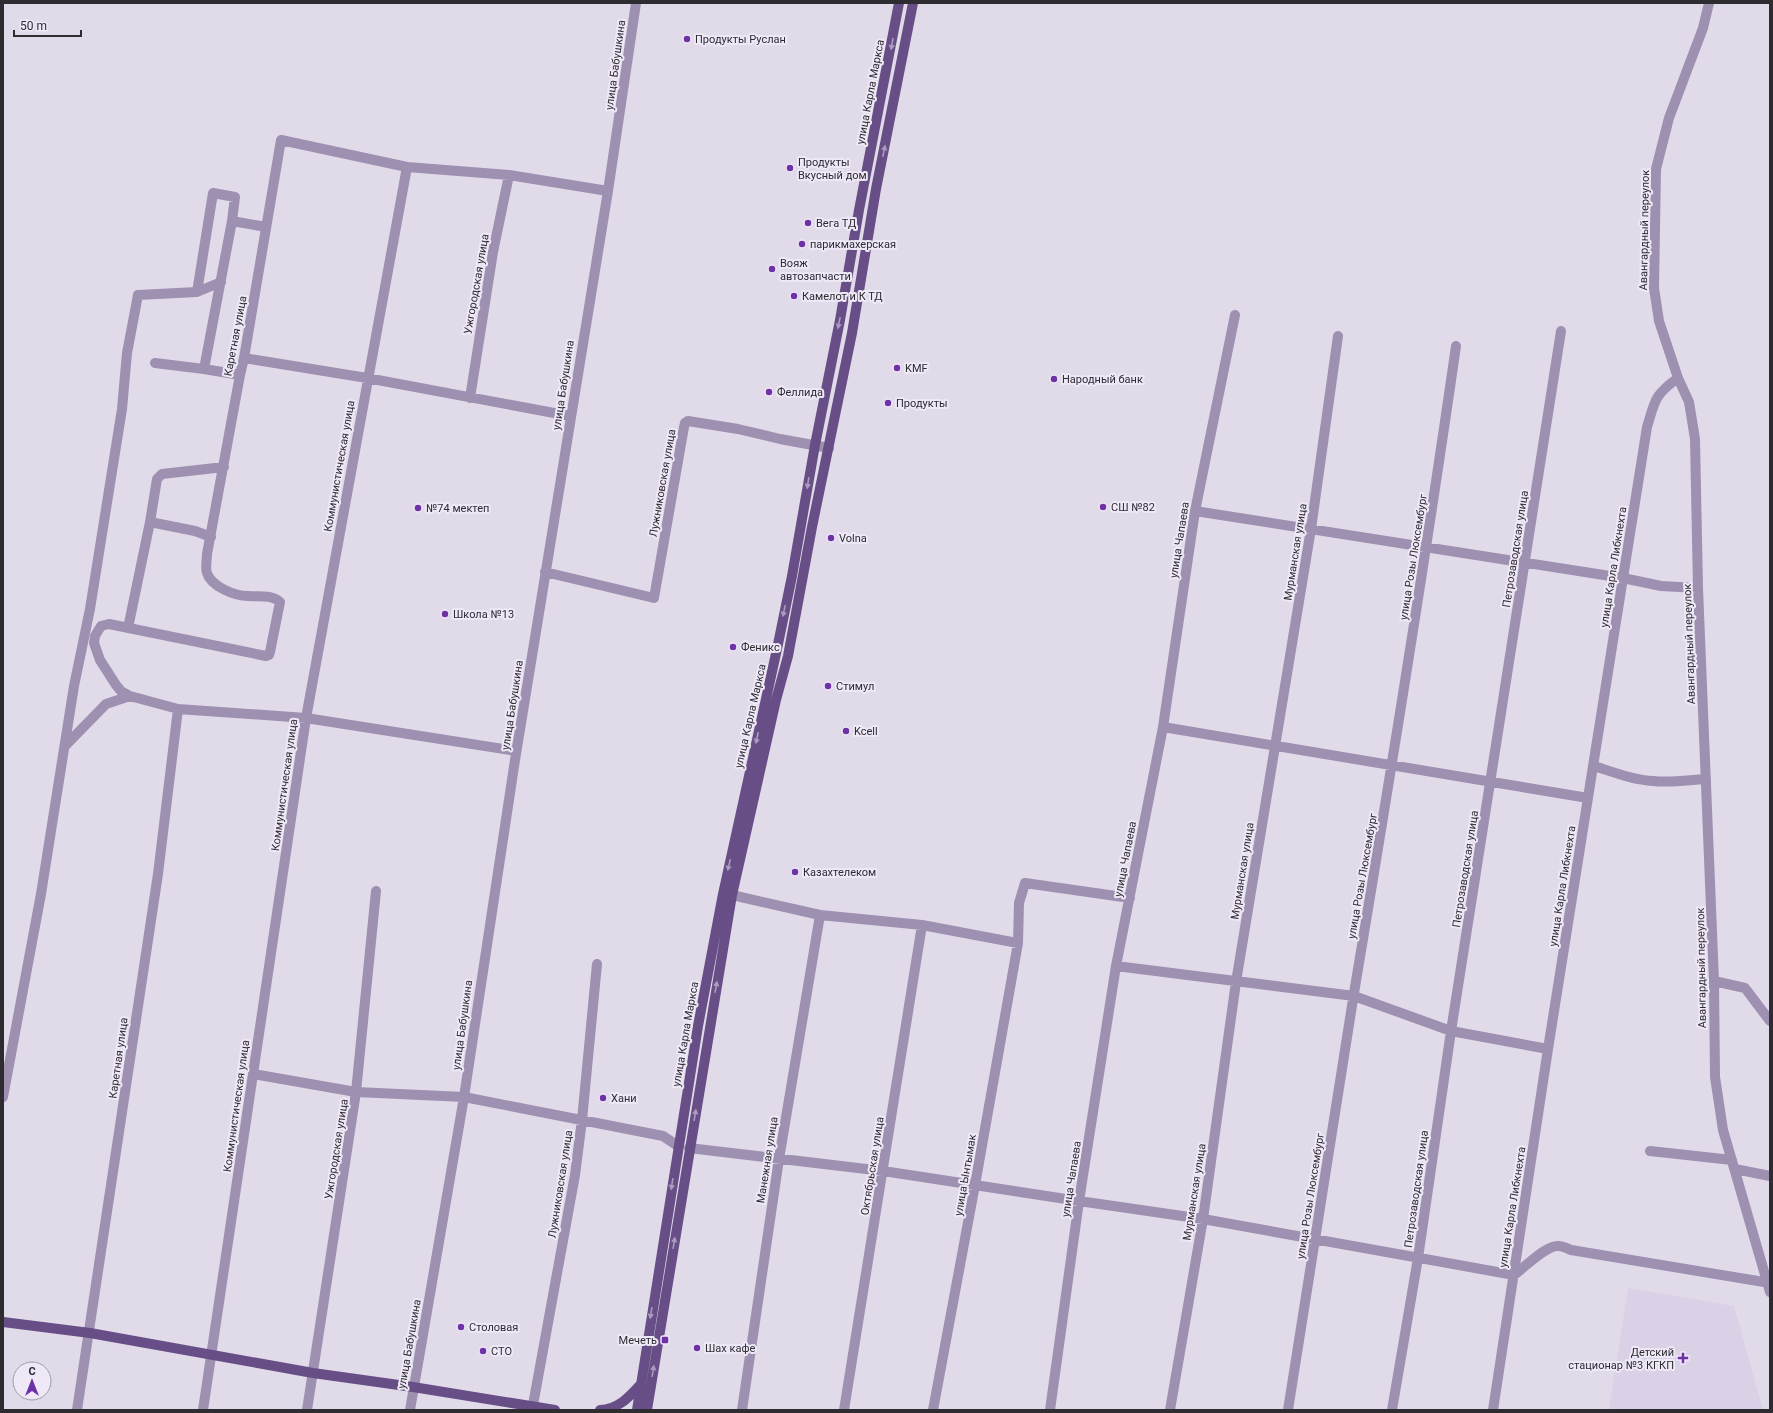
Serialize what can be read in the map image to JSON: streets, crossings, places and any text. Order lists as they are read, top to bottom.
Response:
{
  "streets": {
    "main road": ["улица Карла Маркса"],
    "street": [
      "улица Бабушкина",
      "Авангардный переулок",
      "Ужгородская улица",
      "Каретная улица",
      "Коммунистическая улица",
      "Лужниковская улица",
      "улица Чапаева",
      "Петрозаводская улица",
      "Мурманская улица",
      "улица Розы Люксембург",
      "улица Карла Либкнехта",
      "Манежная улица",
      "Октябрьская улица",
      "улица Ынтымак"
    ]
  },
  "crossings": [
    ["улица Бабушкина", "Лужниковская улица"],
    ["улица Карла Маркса", "Лужниковская улица"],
    ["Авангардный переулок", "улица Карла Либкнехта"],
    ["Каретная улица", "Коммунистическая улица"],
    ["улица Чапаева", "улица Ынтымак"]
  ],
  "places": {
    "other": [
      "Продукты Руслан",
      "Продукты Вкусный дом",
      "Вега ТД",
      "парикмахерская",
      "Вояж автозапчасти",
      "Камелот и К ТД",
      "KMF",
      "Народный банк",
      "Феллида",
      "Продукты",
      "СШ №82",
      "№74 мектеп",
      "Volna",
      "Школа №13",
      "Феникс",
      "Стимул",
      "Kcell",
      "Казахтелеком",
      "Хани",
      "Столовая",
      "Шах кафе",
      "СТО"
    ],
    "transit": ["Мечеть"],
    "health": ["Детский стационар №3 КГКП"]
  },
  "scale_bar": "50 m",
  "north": "top"
}
